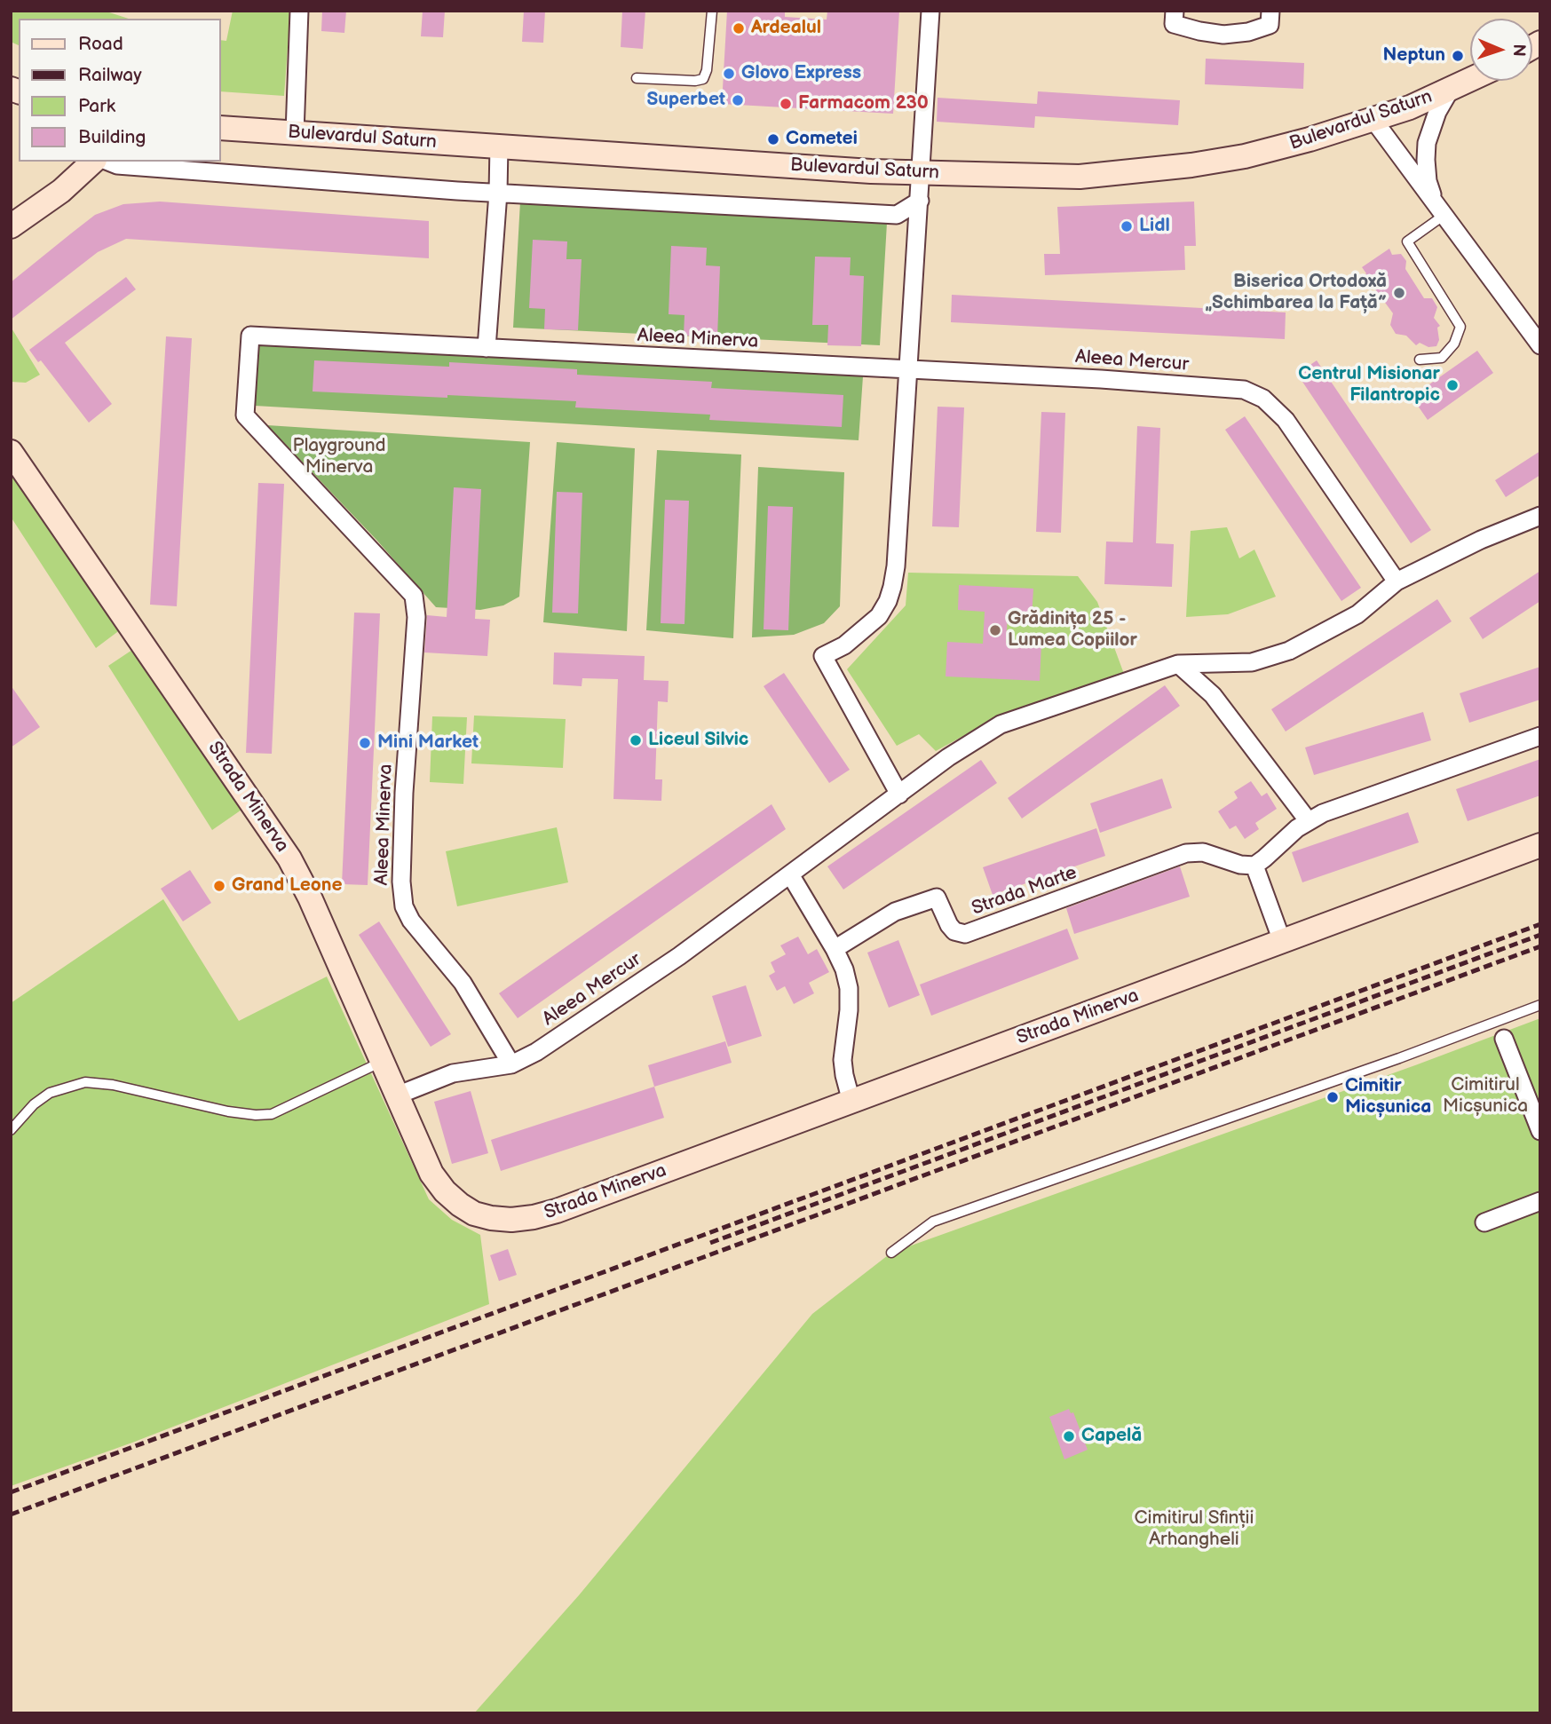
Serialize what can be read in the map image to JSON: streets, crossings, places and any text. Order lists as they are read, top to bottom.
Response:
{
  "streets": {
    "street": [
      "Bulevardul Saturn",
      "Aleea Minerva",
      "Aleea Mercur",
      "Strada Minerva",
      "Strada Marte"
    ]
  },
  "crossings": [
    ["Aleea Minerva", "Aleea Mercur"],
    ["Aleea Mercur", "Strada Minerva"]
  ],
  "parks": ["Playground Minerva", "Cimitirul Micșunica", "Cimitirul Sfinții Arhangheli"],
  "places": [
    "Ardealul",
    "Neptun",
    "Glovo Express",
    "Superbet",
    "Farmacom 230",
    "Cometei",
    "Lidl",
    "Biserica Ortodoxă „Schimbarea la Față”",
    "Centrul Misionar Filantropic",
    "Grădinița 25 - Lumea Copiilor",
    "Liceul Silvic",
    "Mini Market",
    "Grand Leone",
    "Cimitir Micșunica",
    "Capelă"
  ],
  "legend": [
    "Road",
    "Railway",
    "Park",
    "Building"
  ],
  "north": "right"
}
